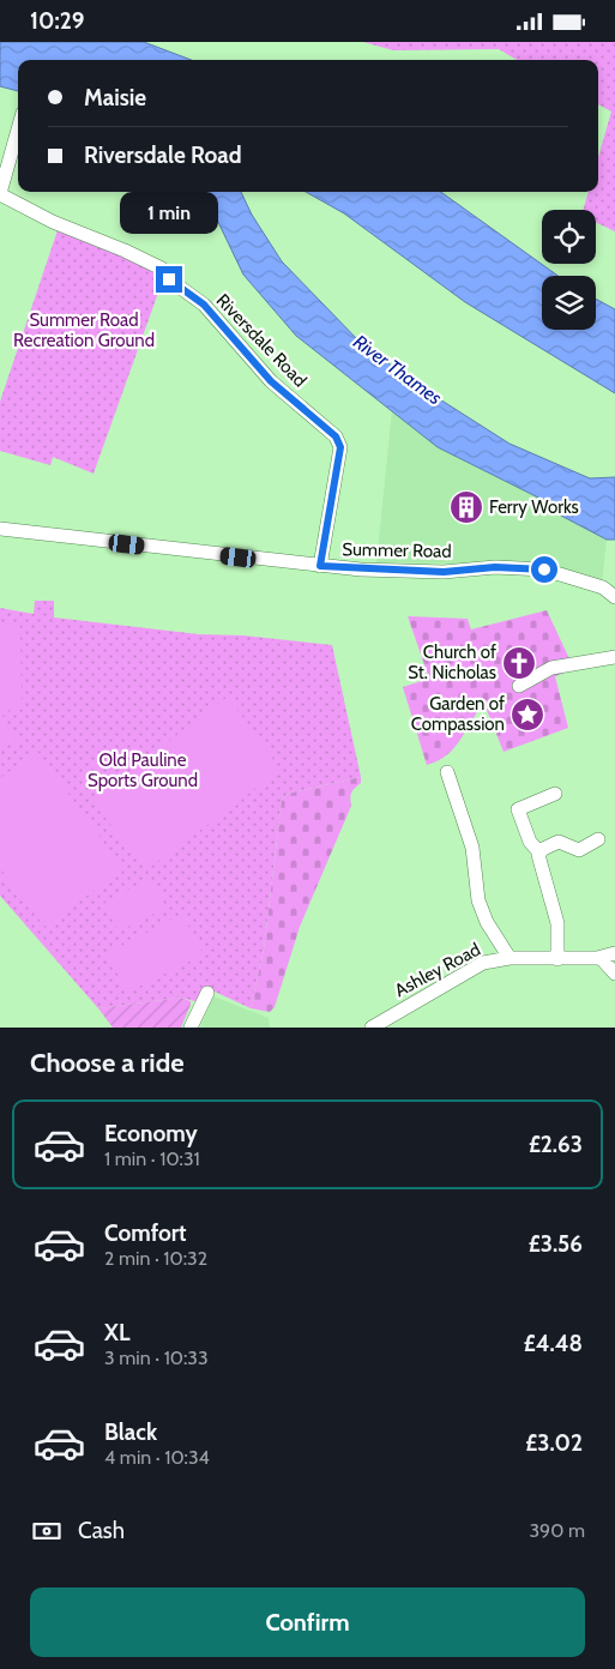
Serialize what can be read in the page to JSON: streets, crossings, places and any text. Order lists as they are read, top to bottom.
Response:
{
  "streets": {
    "street": ["Riversdale Road", "Summer Road", "Ashley Road"]
  },
  "crossings": [
    ["Riversdale Road", "Summer Road"]
  ],
  "water": ["River Thames"],
  "parks": ["Summer Road Recreation Ground", "Old Pauline Sports Ground"],
  "places": {
    "building": ["Ferry Works"],
    "church": ["Church of St. Nicholas"],
    "place": ["Garden of Compassion"]
  },
  "page": {
    "status": "10:29",
    "banner": ["Maisie", "Riversdale Road"],
    "bubble": "1 min",
    "heading": "Choose a ride",
    "list": [
      {
        "name": "Economy",
        "note": "1 min · 10:31",
        "value": "£2.63"
      },
      {
        "name": "Comfort",
        "note": "2 min · 10:32",
        "value": "£3.56"
      },
      {
        "name": "XL",
        "note": "3 min · 10:33",
        "value": "£4.48"
      },
      {
        "name": "Black",
        "note": "4 min · 10:34",
        "value": "£3.02"
      }
    ],
    "pay": ["Cash", "390 m"],
    "buttons": "Confirm"
  }
}
